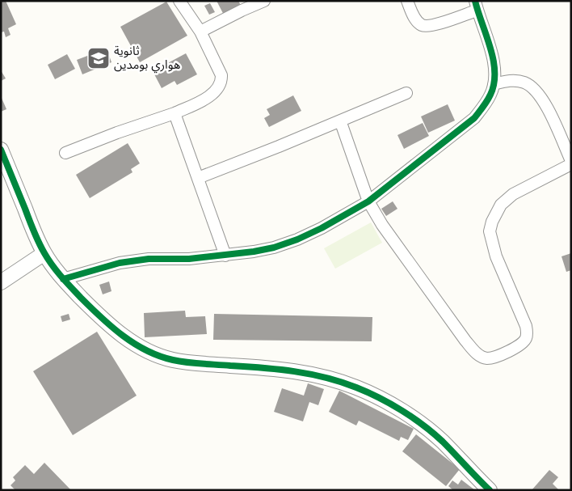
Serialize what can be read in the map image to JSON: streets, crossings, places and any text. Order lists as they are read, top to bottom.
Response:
{
  "places": {
    "school or university": ["ثانوية هواري بومدين"]
  }
}
